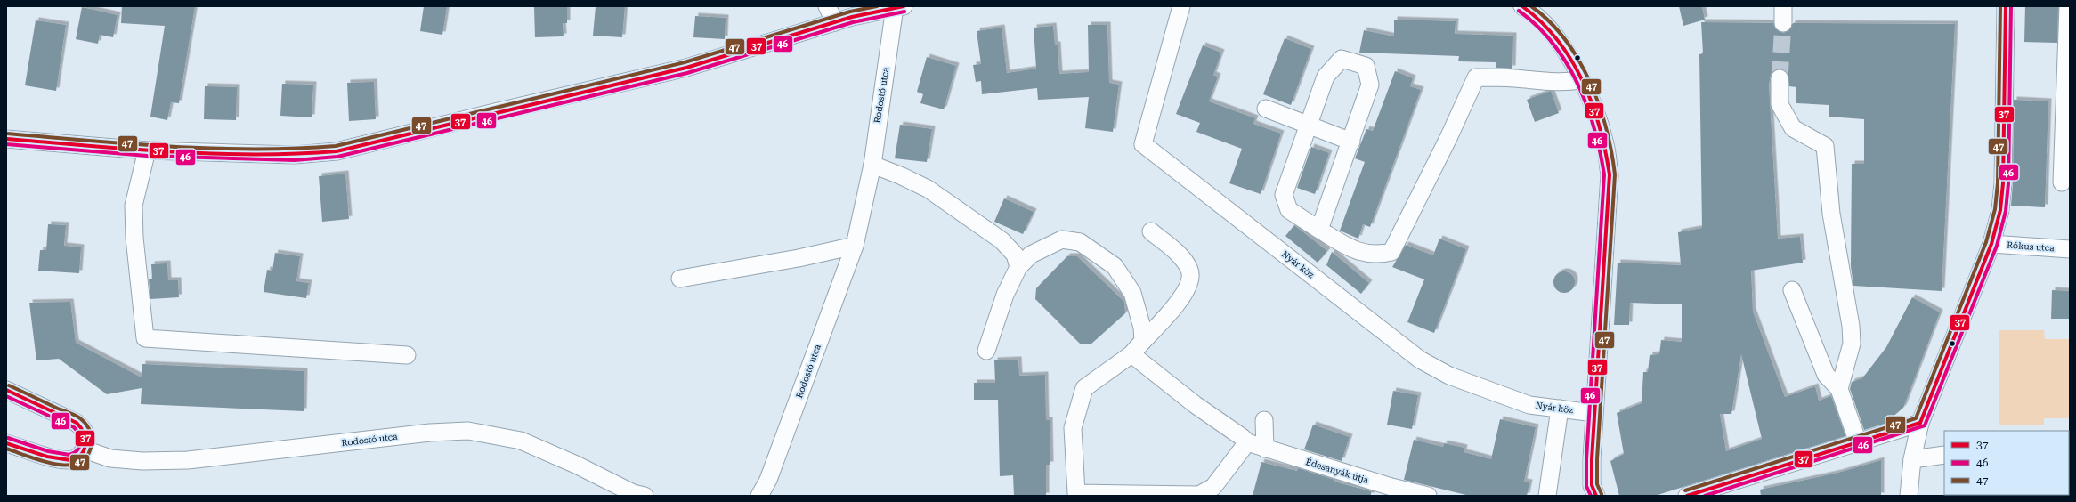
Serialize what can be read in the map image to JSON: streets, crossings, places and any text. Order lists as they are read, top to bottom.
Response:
{
  "streets": {
    "street": [
      "Rodostó utca",
      "Rókus utca",
      "Nyár köz",
      "Édesanyák útja"
    ]
  },
  "lines": ["transit line 37", "transit line 46", "transit line 47"],
  "legend": ["37", "46", "47"]
}
